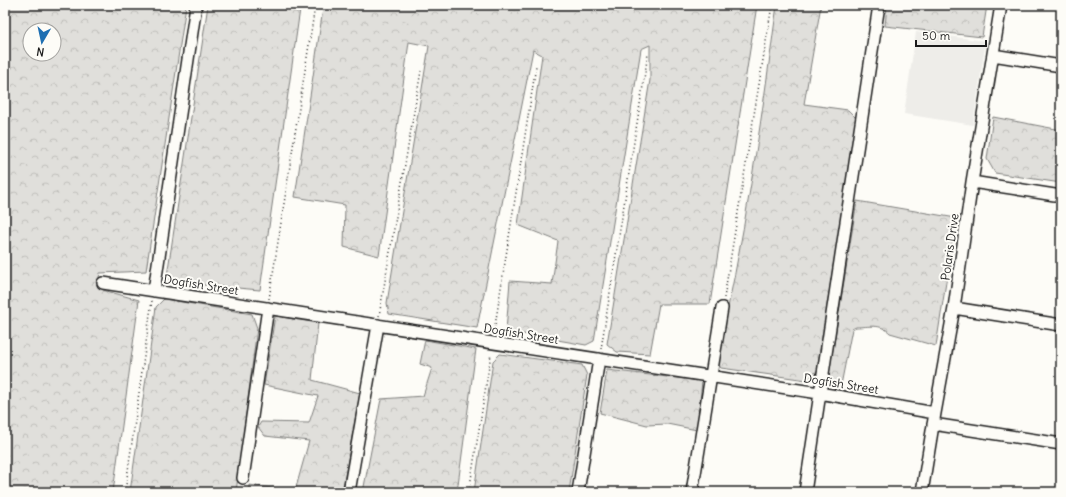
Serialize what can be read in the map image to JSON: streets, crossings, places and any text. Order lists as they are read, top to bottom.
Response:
{
  "streets": {
    "street": ["Polaris Drive", "Dogfish Street"]
  },
  "crossings": [
    ["Polaris Drive", "Dogfish Street"]
  ],
  "scale_bar": "50 m",
  "north": "bottom"
}
